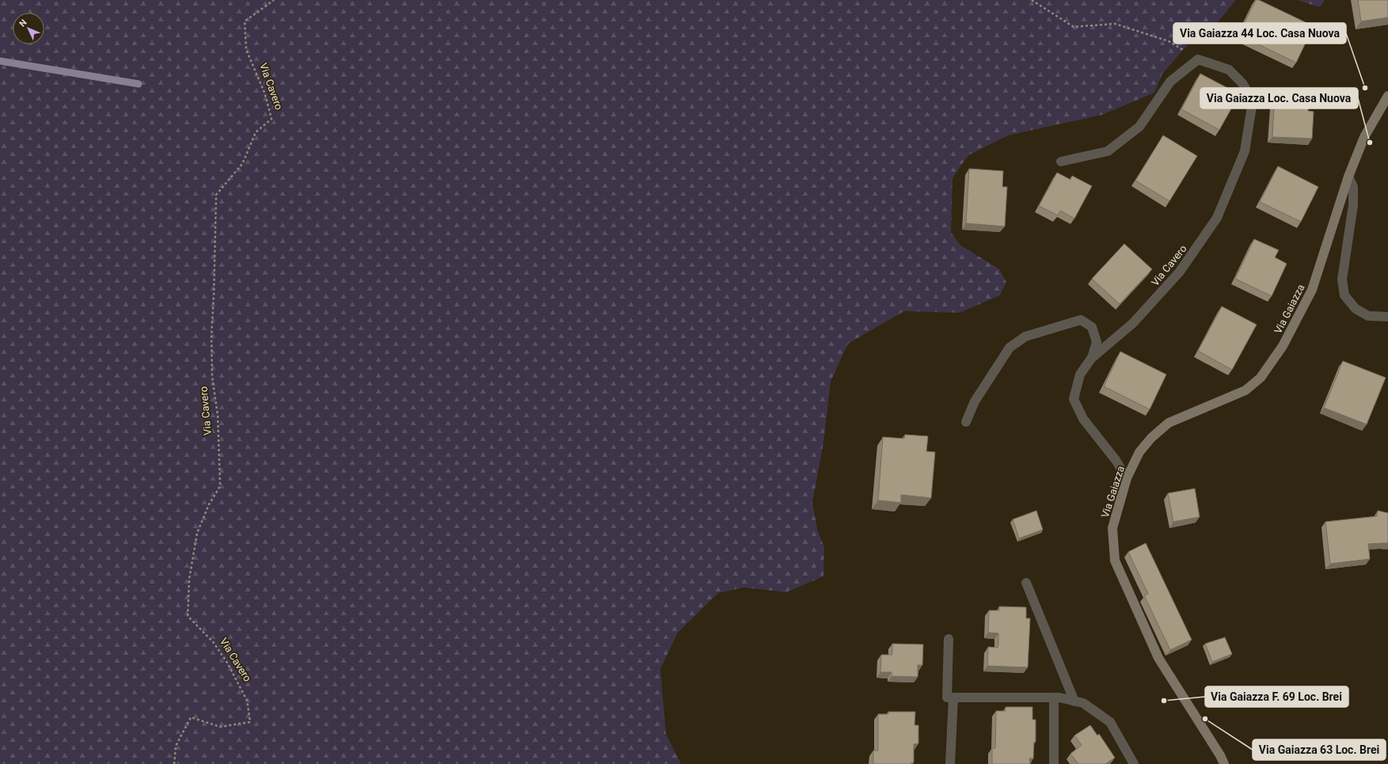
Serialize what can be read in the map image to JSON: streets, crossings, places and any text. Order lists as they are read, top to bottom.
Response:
{
  "streets": {
    "main road": ["Via Gaiazza"],
    "street": ["Via Cavero"]
  },
  "crossings": [
    ["Via Cavero", "Via Gaiazza"]
  ],
  "places": [
    "Via Gaiazza 44 Loc. Casa Nuova",
    "Via Gaiazza Loc. Casa Nuova",
    "Via Gaiazza F. 69 Loc. Brei",
    "Via Gaiazza 63 Loc. Brei"
  ],
  "north": "top left"
}
